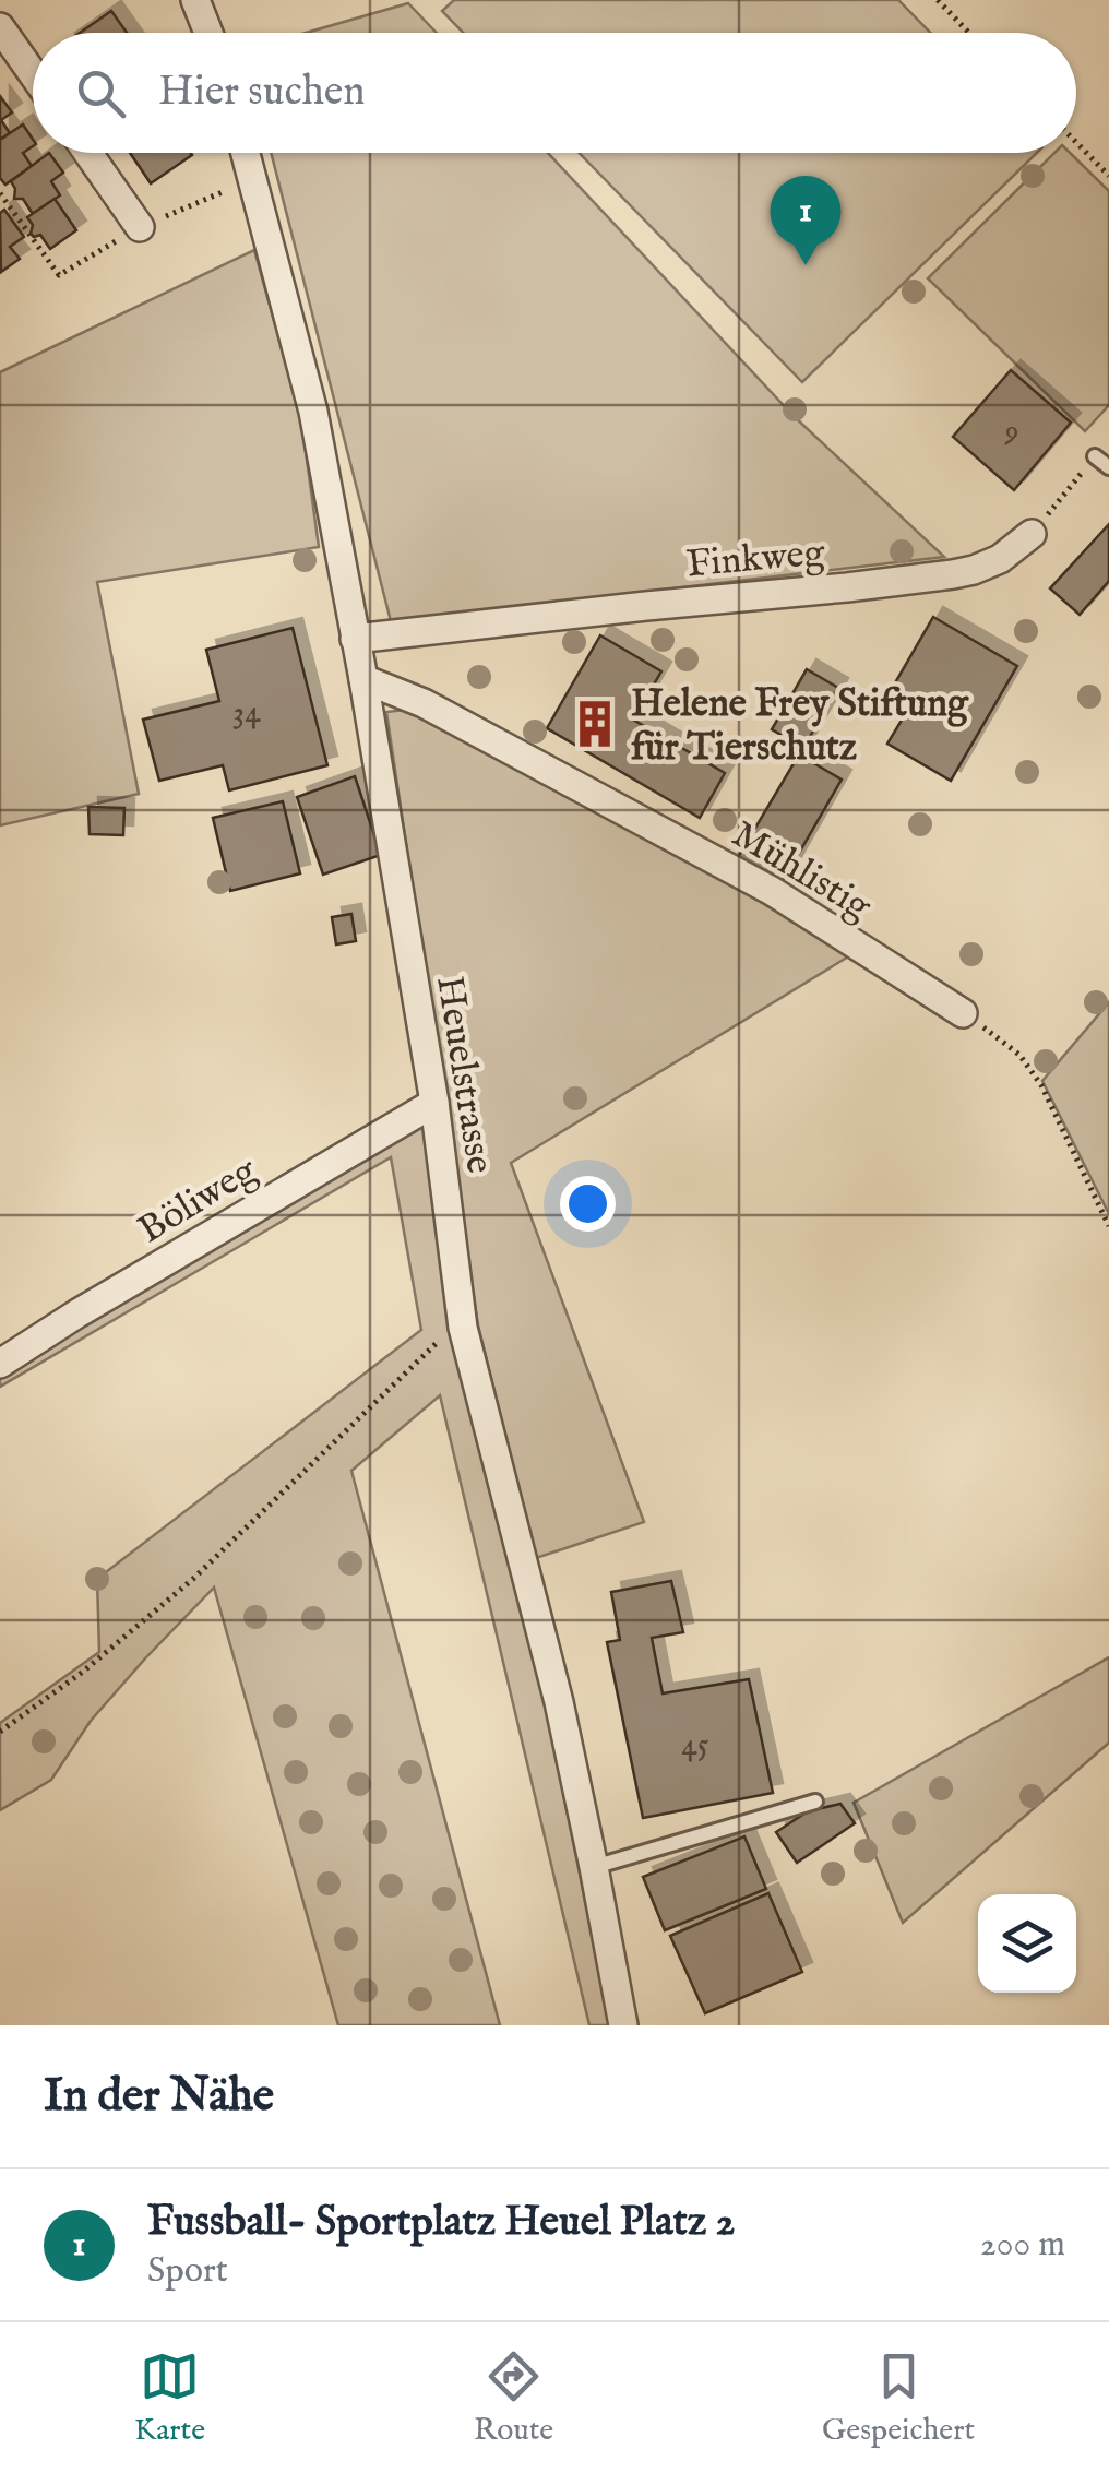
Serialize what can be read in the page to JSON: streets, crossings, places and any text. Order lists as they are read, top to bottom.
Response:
{
  "streets": {
    "street": [
      "Finkweg",
      "Mühlistig",
      "Heuelstrasse",
      "Böliweg"
    ]
  },
  "crossings": [
    ["Finkweg", "Heuelstrasse"],
    ["Mühlistig", "Heuelstrasse"],
    ["Heuelstrasse", "Böliweg"]
  ],
  "places": {
    "building": ["Helene Frey Stiftung für Tierschutz"]
  },
  "house_numbers": ["9", "34", "45"],
  "page": {
    "search": "Hier suchen",
    "pins": "1",
    "heading": "In der Nähe",
    "list": [
      {
        "mark": "1",
        "name": "Fussball- Sportplatz Heuel Platz 2",
        "note": "Sport",
        "value": "200 m"
      }
    ],
    "nav": ["Karte", "Route", "Gespeichert"]
  }
}
